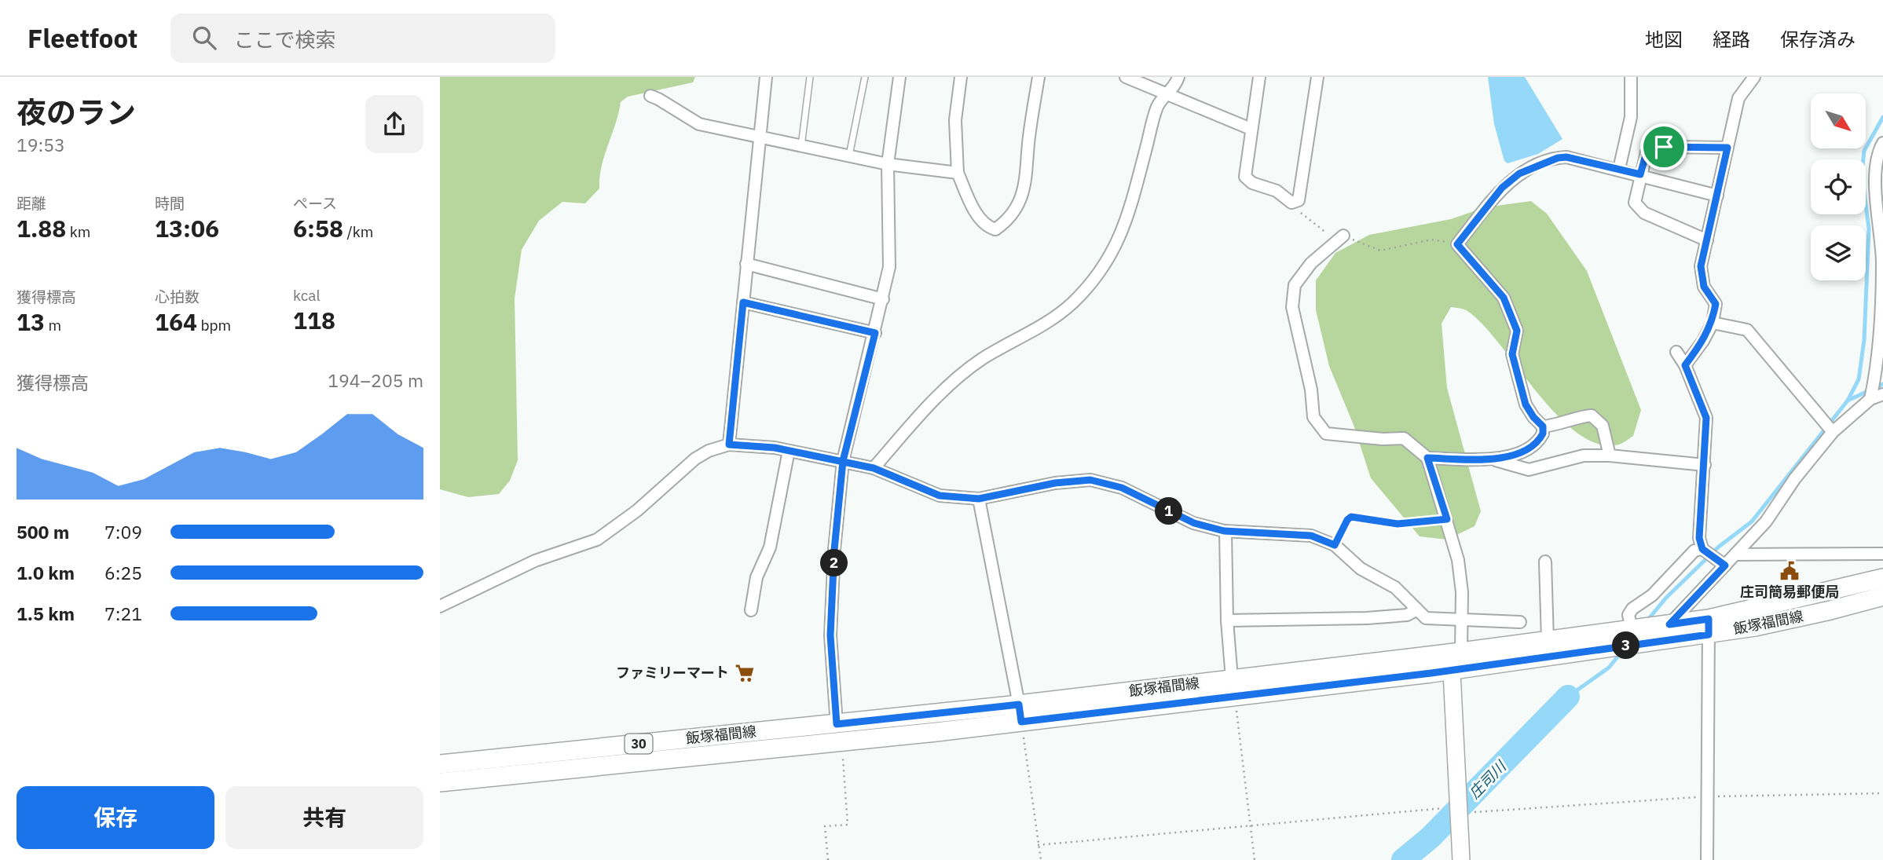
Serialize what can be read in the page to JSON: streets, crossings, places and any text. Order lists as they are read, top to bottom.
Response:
{
  "streets": {
    "main road": ["飯塚福間線", "30"]
  },
  "water": ["庄司川"],
  "places": {
    "public building": ["庄司簡易郵便局"],
    "supermarket": ["ファミリーマート"]
  },
  "north": "bottom right",
  "page": {
    "header": "Fleetfoot",
    "search": "ここで検索",
    "nav": ["地図", "経路", "保存済み"],
    "heading": ["夜のラン", "19:53"],
    "stats": [
      ["距離", "1.88 km"],
      ["時間", "13:06"],
      ["ペース", "6:58 /km"],
      ["獲得標高", "13 m"],
      ["心拍数", "164 bpm"],
      ["kcal", "118"]
    ],
    "chart": ["獲得標高", "194–205 m"],
    "pins": ["1", "2", "3"],
    "list": [
      {
        "name": "500 m",
        "note": "7:09"
      },
      {
        "name": "1.0 km",
        "note": "6:25"
      },
      {
        "name": "1.5 km",
        "note": "7:21"
      }
    ],
    "buttons": ["保存", "共有"]
  }
}
